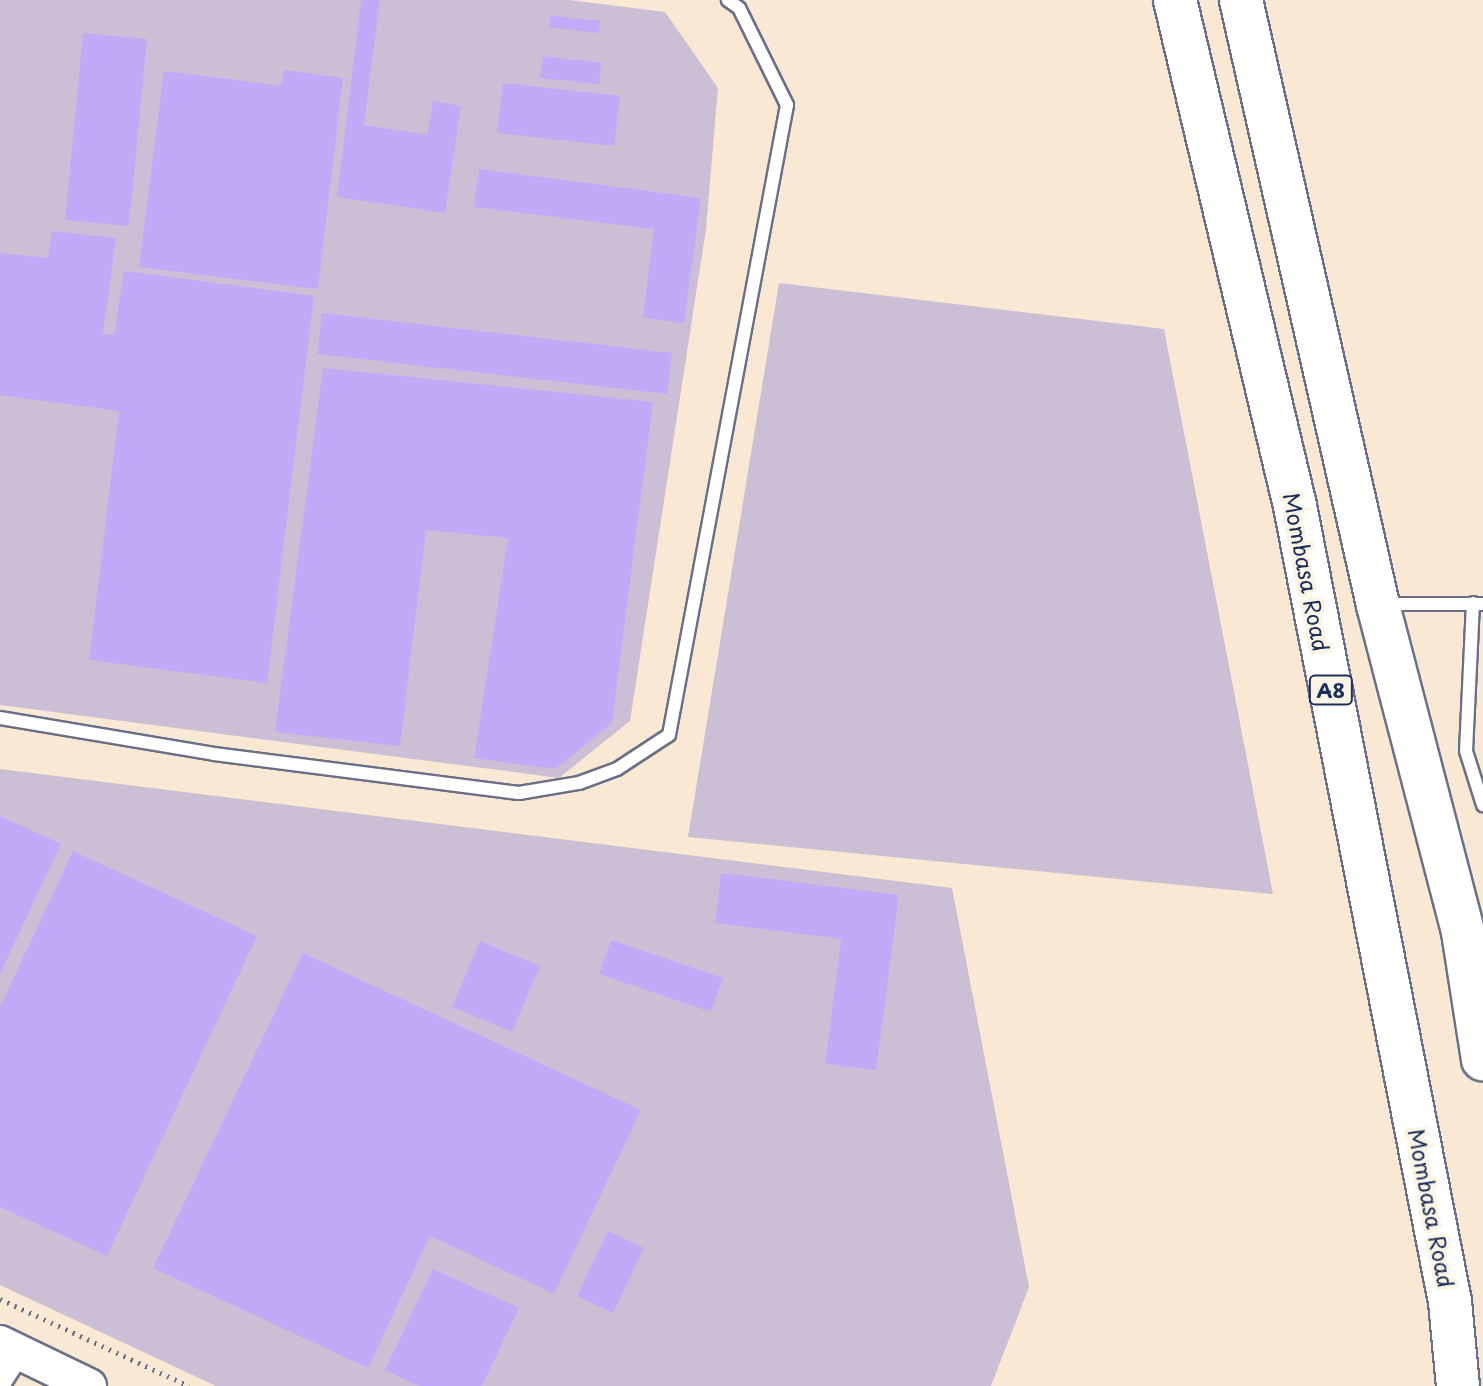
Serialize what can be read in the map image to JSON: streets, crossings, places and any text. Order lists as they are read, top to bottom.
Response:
{
  "streets": {
    "highway": ["Mombasa Road", "A8"]
  }
}
